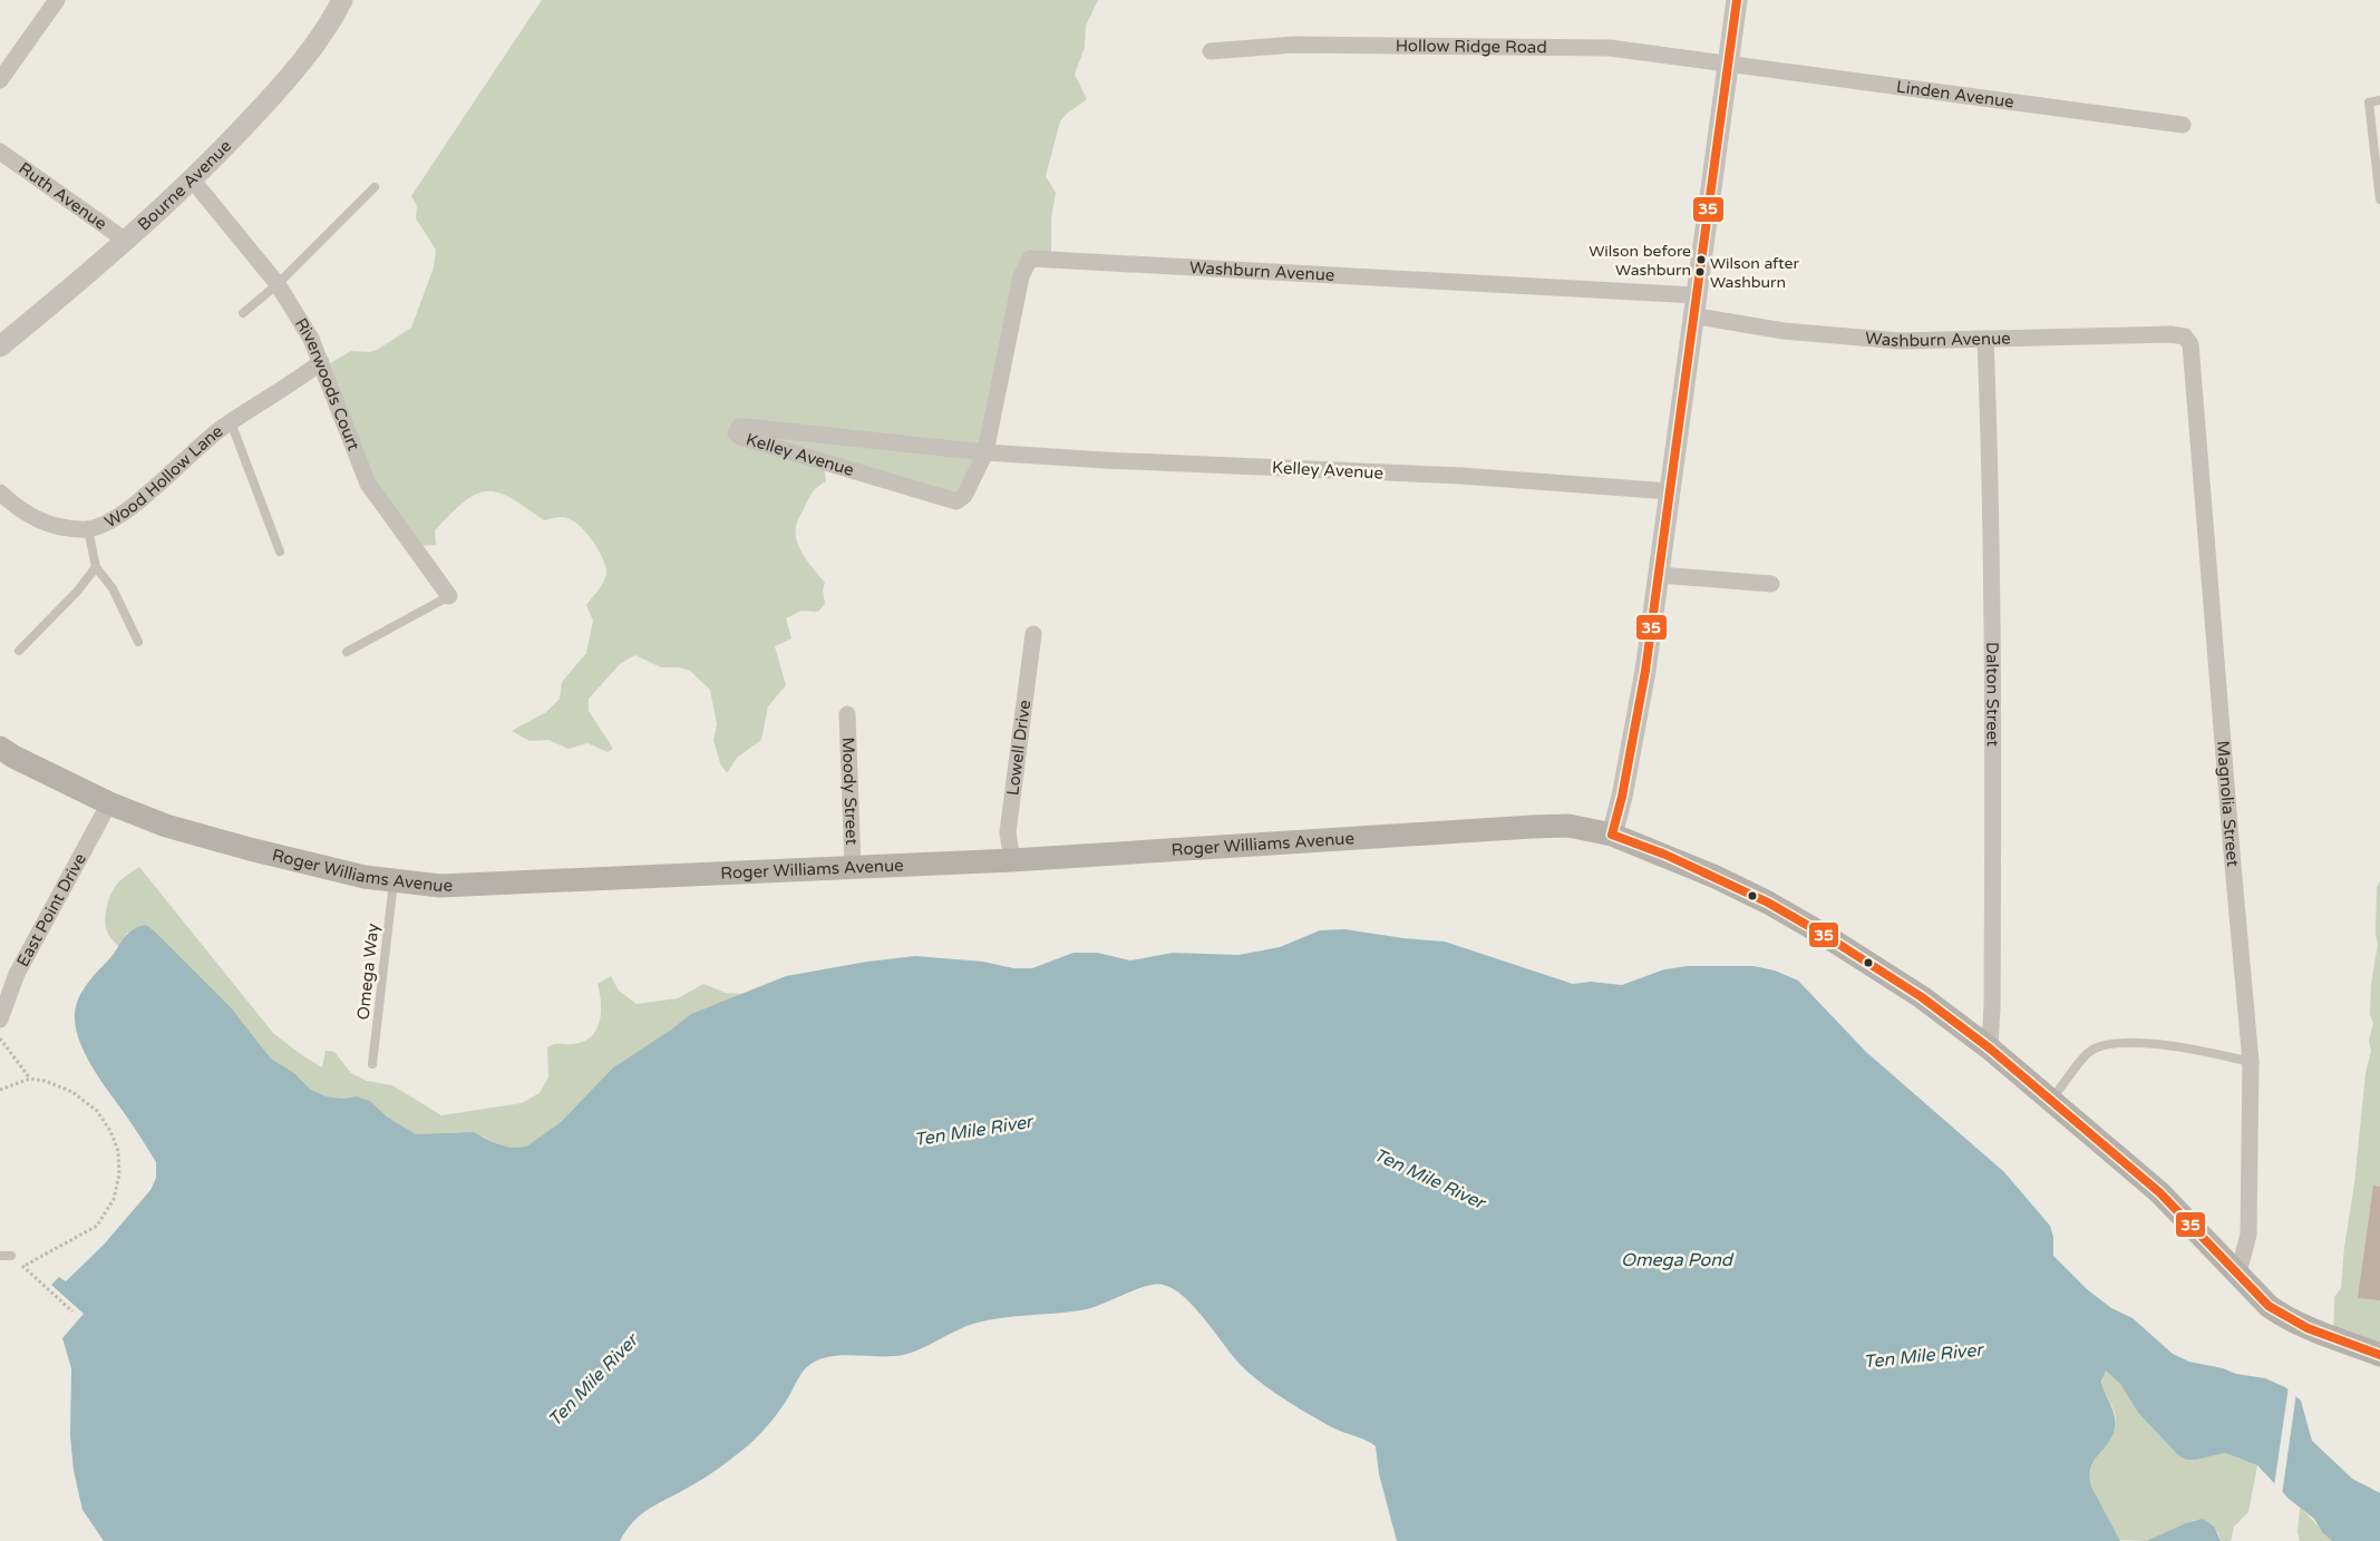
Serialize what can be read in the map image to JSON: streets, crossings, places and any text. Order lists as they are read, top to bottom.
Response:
{
  "streets": {
    "main road": ["Roger Williams Avenue"],
    "street": [
      "Hollow Ridge Road",
      "Linden Avenue",
      "Bourne Avenue",
      "Ruth Avenue",
      "Washburn Avenue",
      "Riverwoods Court",
      "Kelley Avenue",
      "Wood Hollow Lane",
      "Dalton Street",
      "Lowell Drive",
      "Moody Street",
      "Magnolia Street",
      "East Point Drive"
    ],
    "lane": ["Omega Way"]
  },
  "crossings": [
    ["Hollow Ridge Road", "Linden Avenue"],
    ["Bourne Avenue", "Ruth Avenue"],
    ["Bourne Avenue", "Riverwoods Court"],
    ["Washburn Avenue", "Kelley Avenue"],
    ["Washburn Avenue", "Dalton Street"],
    ["Washburn Avenue", "Magnolia Street"],
    ["Riverwoods Court", "Wood Hollow Lane"],
    ["Dalton Street", "Roger Williams Avenue"],
    ["Lowell Drive", "Roger Williams Avenue"],
    ["Moody Street", "Roger Williams Avenue"],
    ["Magnolia Street", "Roger Williams Avenue"],
    ["Roger Williams Avenue", "East Point Drive"],
    ["Roger Williams Avenue", "Omega Way"]
  ],
  "water": ["Ten Mile River", "Omega Pond"],
  "places": ["Wilson before Washburn", "Wilson after Washburn"],
  "lines": ["transit line 35"]
}
